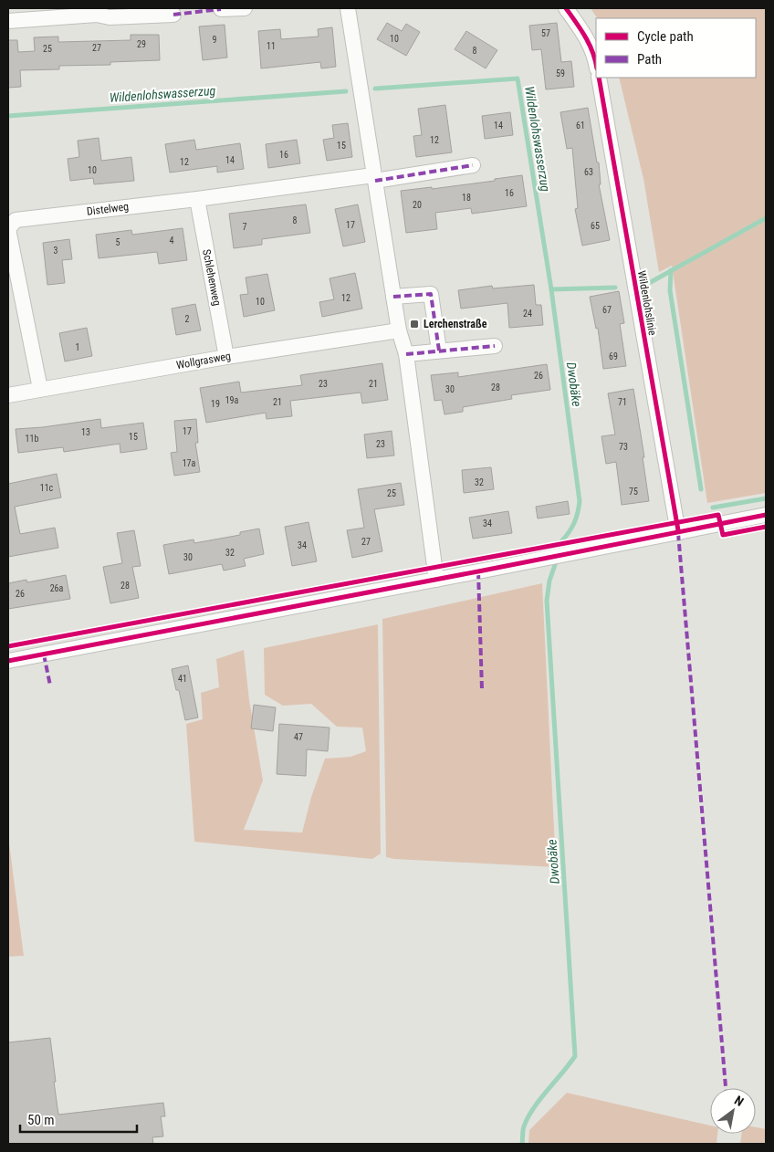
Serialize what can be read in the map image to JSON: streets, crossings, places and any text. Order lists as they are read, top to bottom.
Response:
{
  "streets": {
    "street": [
      "Distelweg",
      "Schlehenweg",
      "Wildenlohslinie",
      "Wollgrasweg"
    ]
  },
  "crossings": [
    ["Distelweg", "Schlehenweg"],
    ["Distelweg", "Wollgrasweg"],
    ["Schlehenweg", "Wollgrasweg"]
  ],
  "water": ["Wildenlohswasserzug", "Dwobäke"],
  "places": {
    "transit": ["Lerchenstraße"]
  },
  "house_numbers": [
    "57",
    "10",
    "9",
    "29",
    "11",
    "27",
    "25",
    "8",
    "59",
    "14",
    "61",
    "12",
    "15",
    "16",
    "14",
    "12",
    "10",
    "63",
    "16",
    "18",
    "20",
    "8",
    "17",
    "65",
    "7",
    "4",
    "5",
    "3",
    "12",
    "10",
    "67",
    "24",
    "2",
    "1",
    "69",
    "26",
    "23",
    "21",
    "28",
    "30",
    "19a",
    "21",
    "71",
    "19",
    "17",
    "13",
    "15",
    "11b",
    "23",
    "73",
    "17a",
    "32",
    "11c",
    "75",
    "25",
    "34",
    "27",
    "34",
    "32",
    "30",
    "28",
    "26a",
    "26",
    "41",
    "47"
  ],
  "legend": ["Cycle path", "Path"],
  "scale_bar": "50 m",
  "north": "top right"
}
